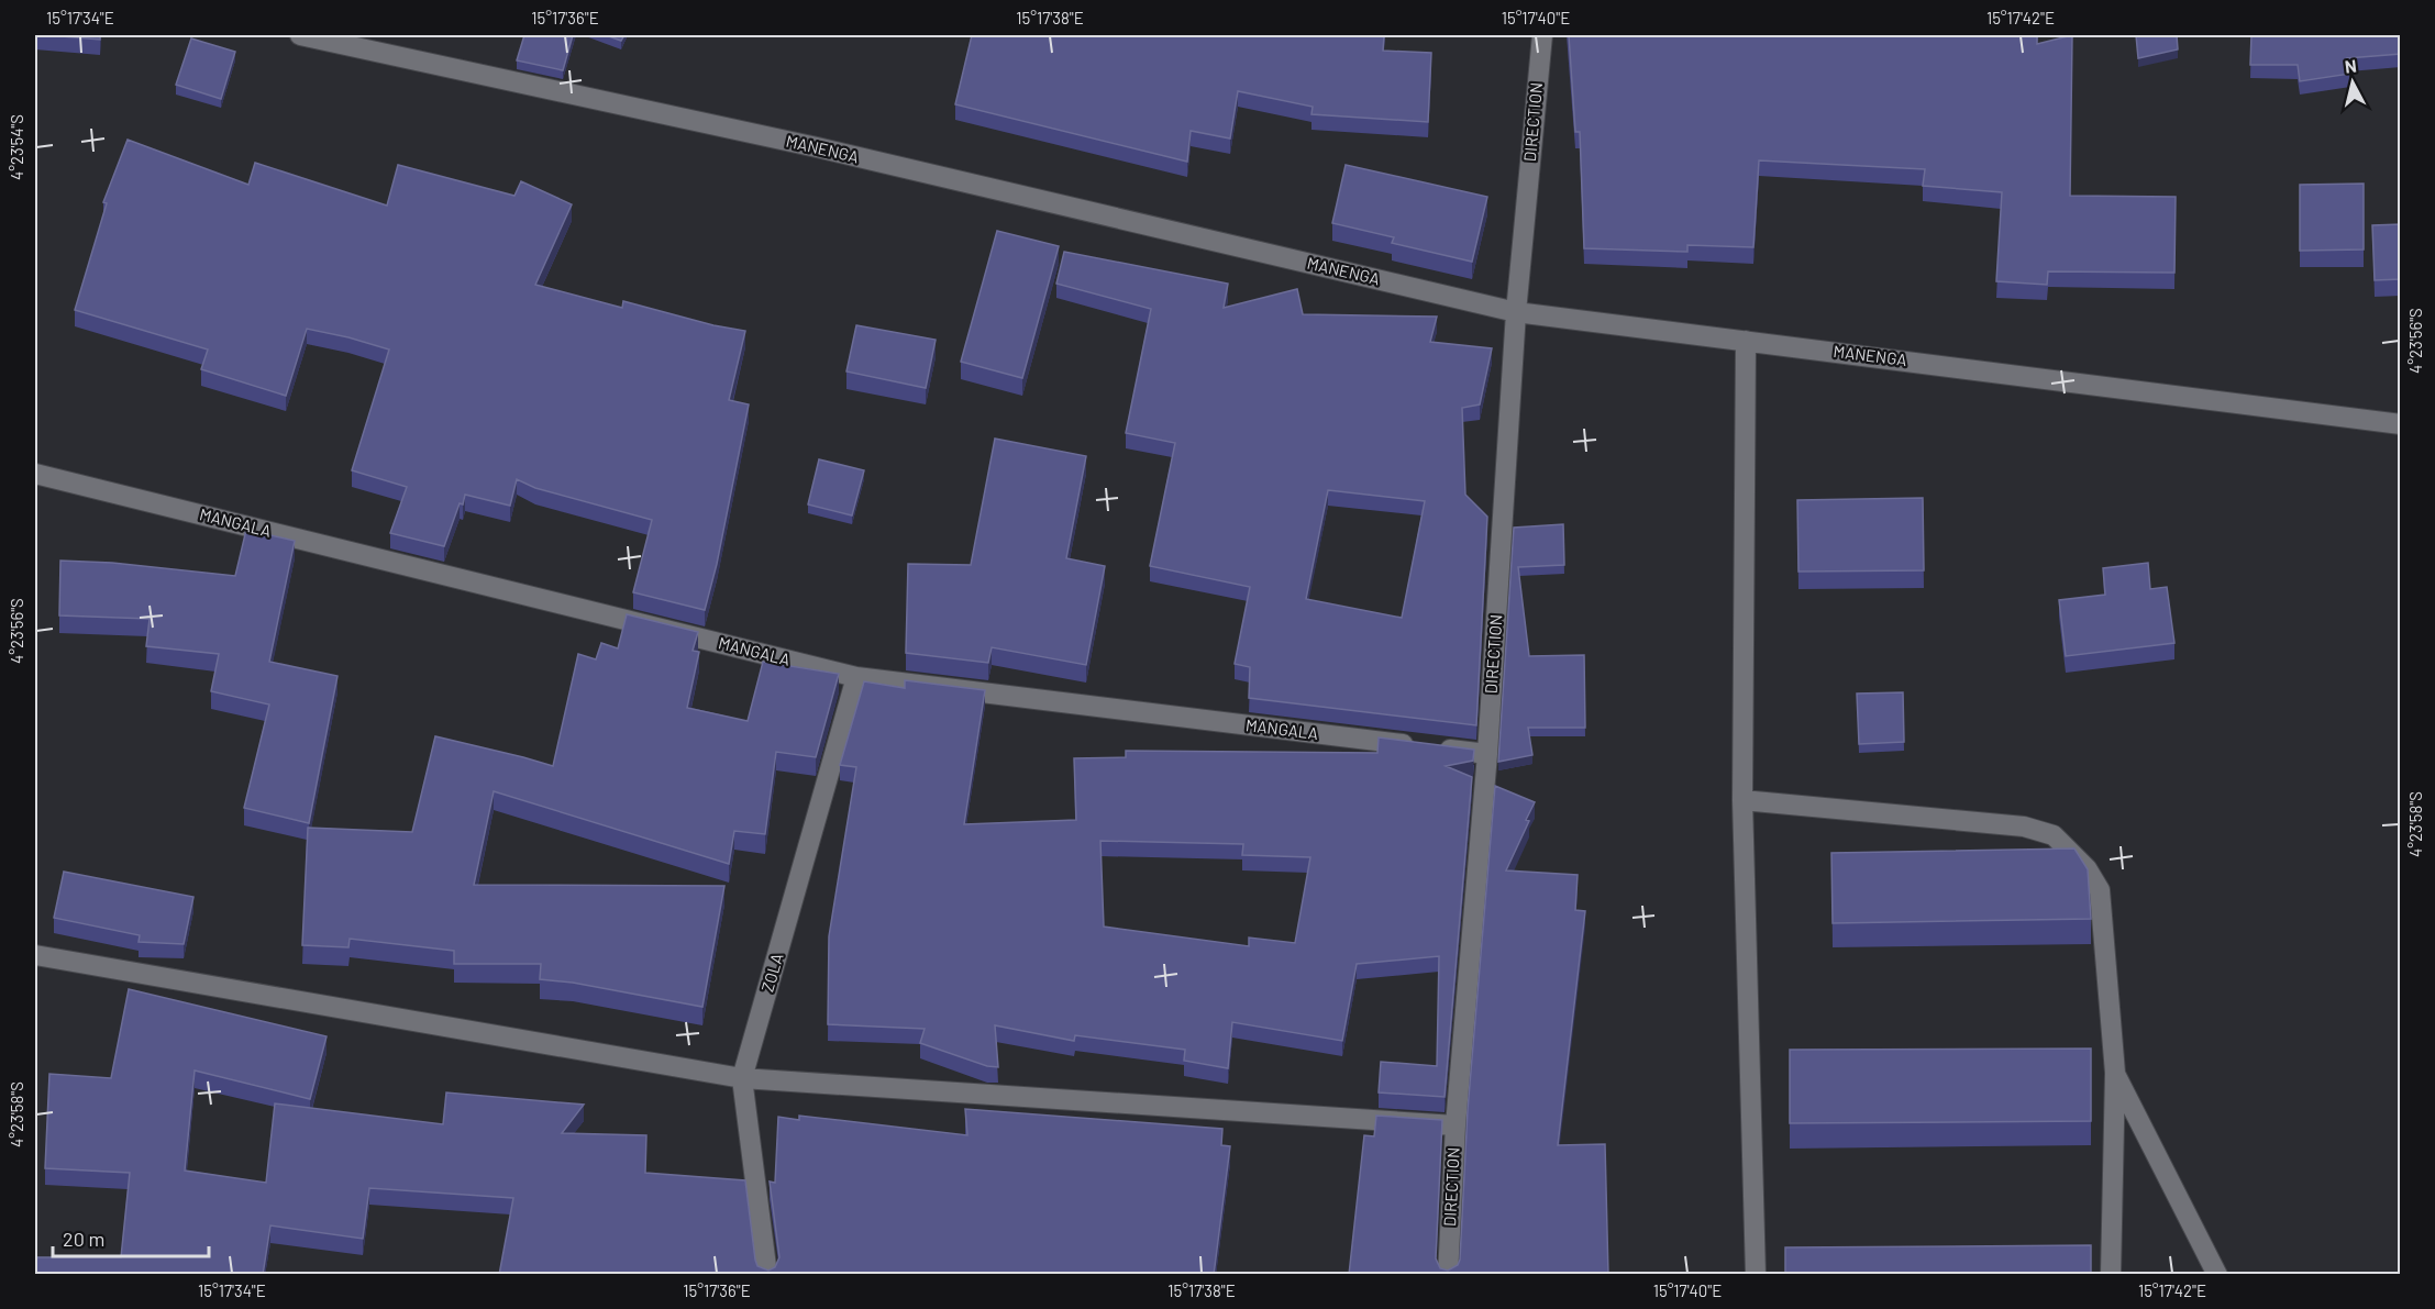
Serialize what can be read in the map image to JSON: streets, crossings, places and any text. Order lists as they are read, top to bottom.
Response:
{
  "streets": {
    "street": [
      "DIRECTION",
      "MANENGA",
      "MANGALA",
      "ZOLA"
    ]
  },
  "crossings": [
    ["DIRECTION", "MANENGA"],
    ["DIRECTION", "MANGALA"],
    ["MANGALA", "ZOLA"]
  ],
  "scale_bar": "20 m",
  "north": "top",
  "coordinates": [
    "15°17'34\"E",
    "15°17'36\"E",
    "15°17'38\"E",
    "15°17'40\"E",
    "15°17'42\"E",
    "4°23'54\"S",
    "4°23'56\"S",
    "4°23'58\"S"
  ]
}
